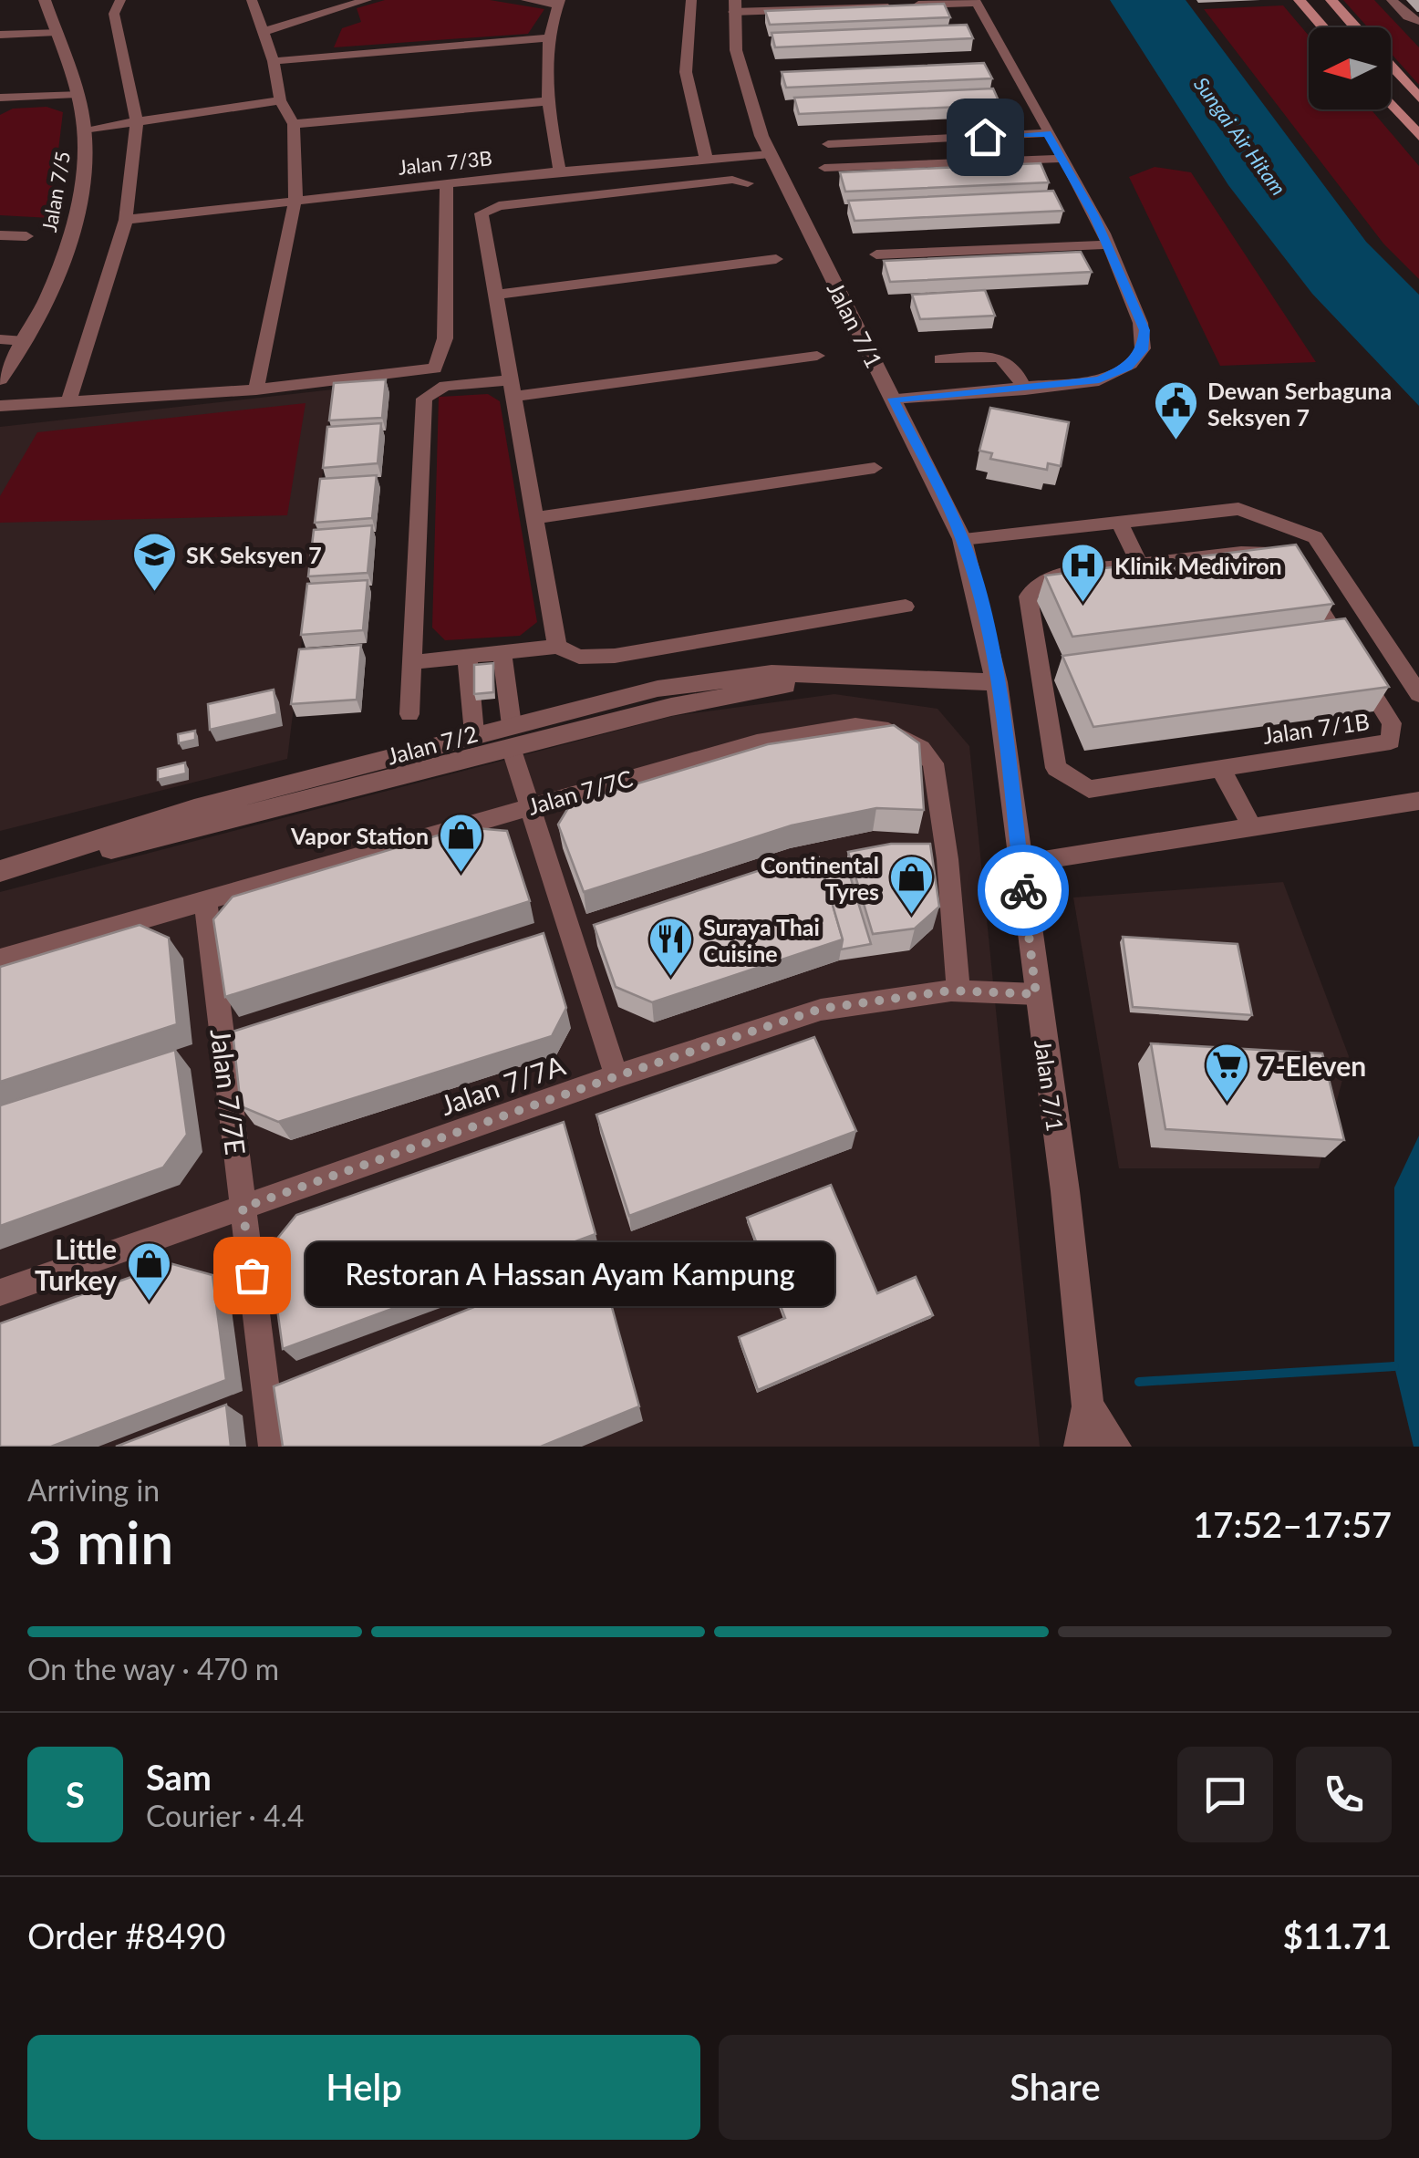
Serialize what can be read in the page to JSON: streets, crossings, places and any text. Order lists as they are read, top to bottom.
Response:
{
  "streets": {
    "street": [
      "Jalan 7/3B",
      "Jalan 7/5",
      "Jalan 7/1",
      "Jalan 7/1B",
      "Jalan 7/2",
      "Jalan 7/7C",
      "Jalan 7/7A",
      "Jalan 7/7E"
    ]
  },
  "crossings": [
    ["Jalan 7/3B", "Jalan 7/1"],
    ["Jalan 7/1", "Jalan 7/2"],
    ["Jalan 7/1", "Jalan 7/7A"],
    ["Jalan 7/7C", "Jalan 7/7A"],
    ["Jalan 7/7C", "Jalan 7/7E"],
    ["Jalan 7/7A", "Jalan 7/7E"]
  ],
  "water": ["Sungai Air Hitam"],
  "places": {
    "public building": ["Dewan Serbaguna Seksyen 7"],
    "school or university": ["SK Seksyen 7"],
    "hospital": ["Klinik Mediviron"],
    "shop": ["Vapor Station", "Continental Tyres", "Little Turkey"],
    "restaurant": ["Suraya Thai Cuisine"],
    "supermarket": ["7-Eleven"],
    "other": ["Restoran A Hassan Ayam Kampung"]
  },
  "north": "left",
  "page": {
    "bubble": "Restoran A Hassan Ayam Kampung",
    "heading": ["3 min", "Arriving in", "17:52–17:57"],
    "panel": [
      "Sam",
      "Courier · 4.4",
      "Order #8490",
      "$11.71"
    ],
    "bar": "On the way · 470 m",
    "round": "S",
    "buttons": ["Help", "Share"]
  }
}
